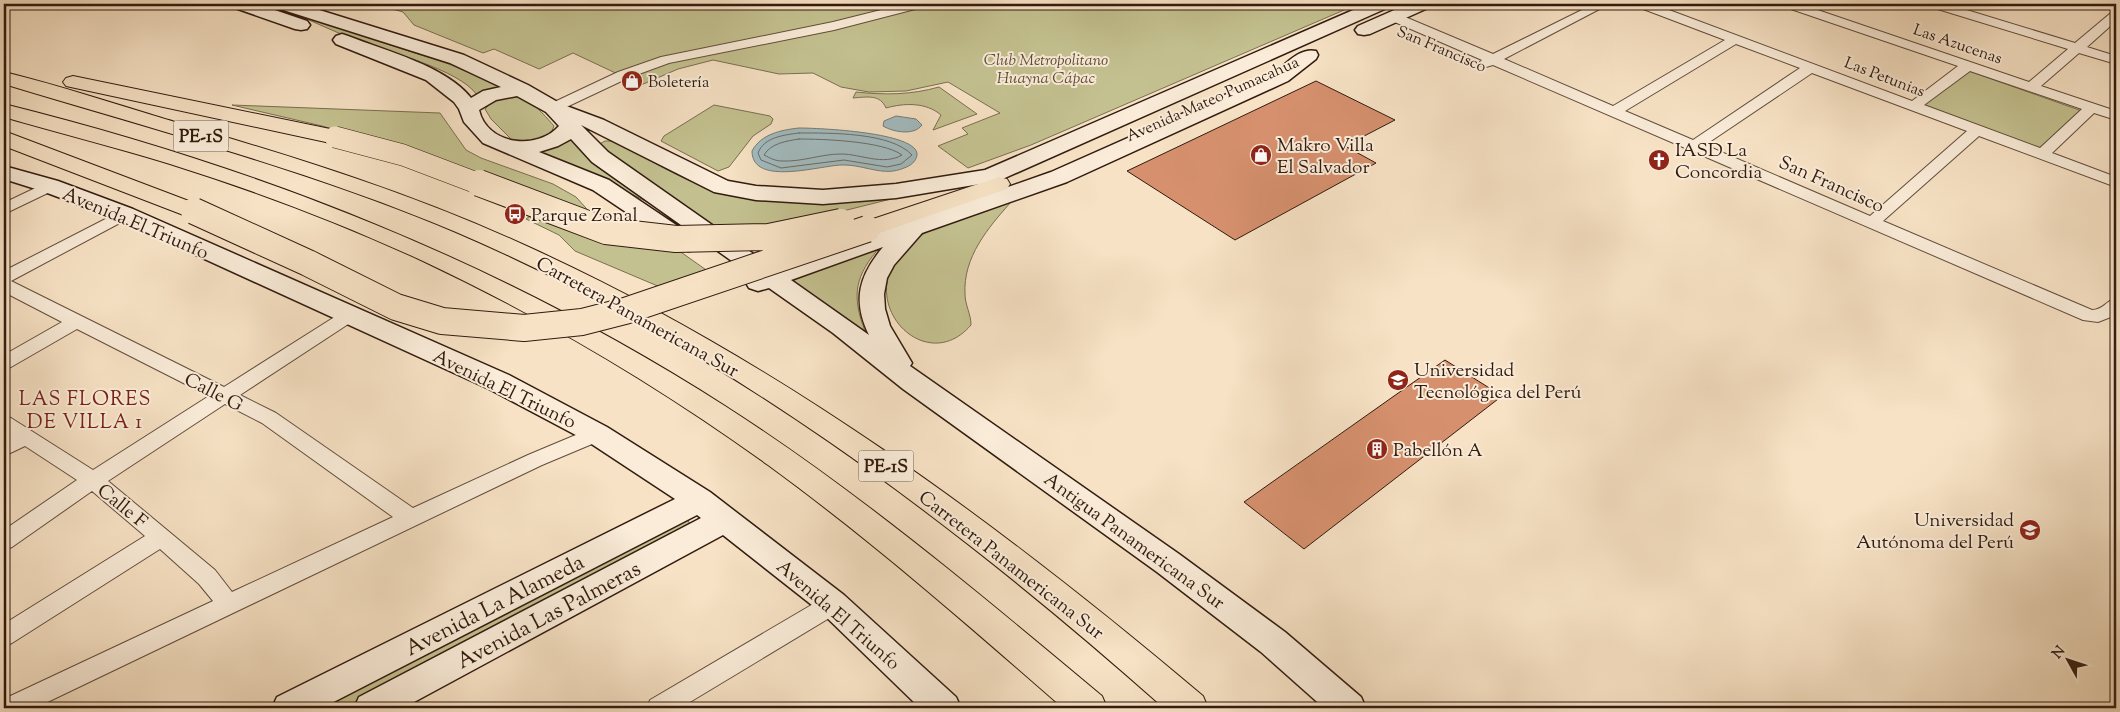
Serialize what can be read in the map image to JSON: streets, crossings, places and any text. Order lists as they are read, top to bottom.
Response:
{
  "streets": {
    "highway": ["PE-1S", "Carretera Panamericana Sur"],
    "main road": [
      "Avenida Mateo Pumacahua",
      "Avenida El Triunfo",
      "Antigua Panamericana Sur",
      "Avenida La Alameda",
      "Avenida Las Palmeras"
    ],
    "street": [
      "Las Azucenas",
      "San Francisco",
      "Las Petunias",
      "Calle G",
      "Calle F"
    ]
  },
  "crossings": [
    ["San Francisco", "Avenida Mateo Pumacahua"],
    ["Avenida El Triunfo", "Avenida La Alameda"],
    ["Avenida El Triunfo", "Avenida Las Palmeras"]
  ],
  "districts": ["LAS FLORES DE VILLA 1"],
  "parks": ["Club Metropolitano Huayna Cápac"],
  "places": {
    "shop": ["Boletería", "Makro Villa El Salvador"],
    "church": ["IASD La Concordia"],
    "bus stop": ["Parque Zonal"],
    "school or university": ["Universidad Tecnológica del Perú", "Universidad Autónoma del Perú"],
    "building": ["Pabellón A"]
  },
  "north": "top left"
}
